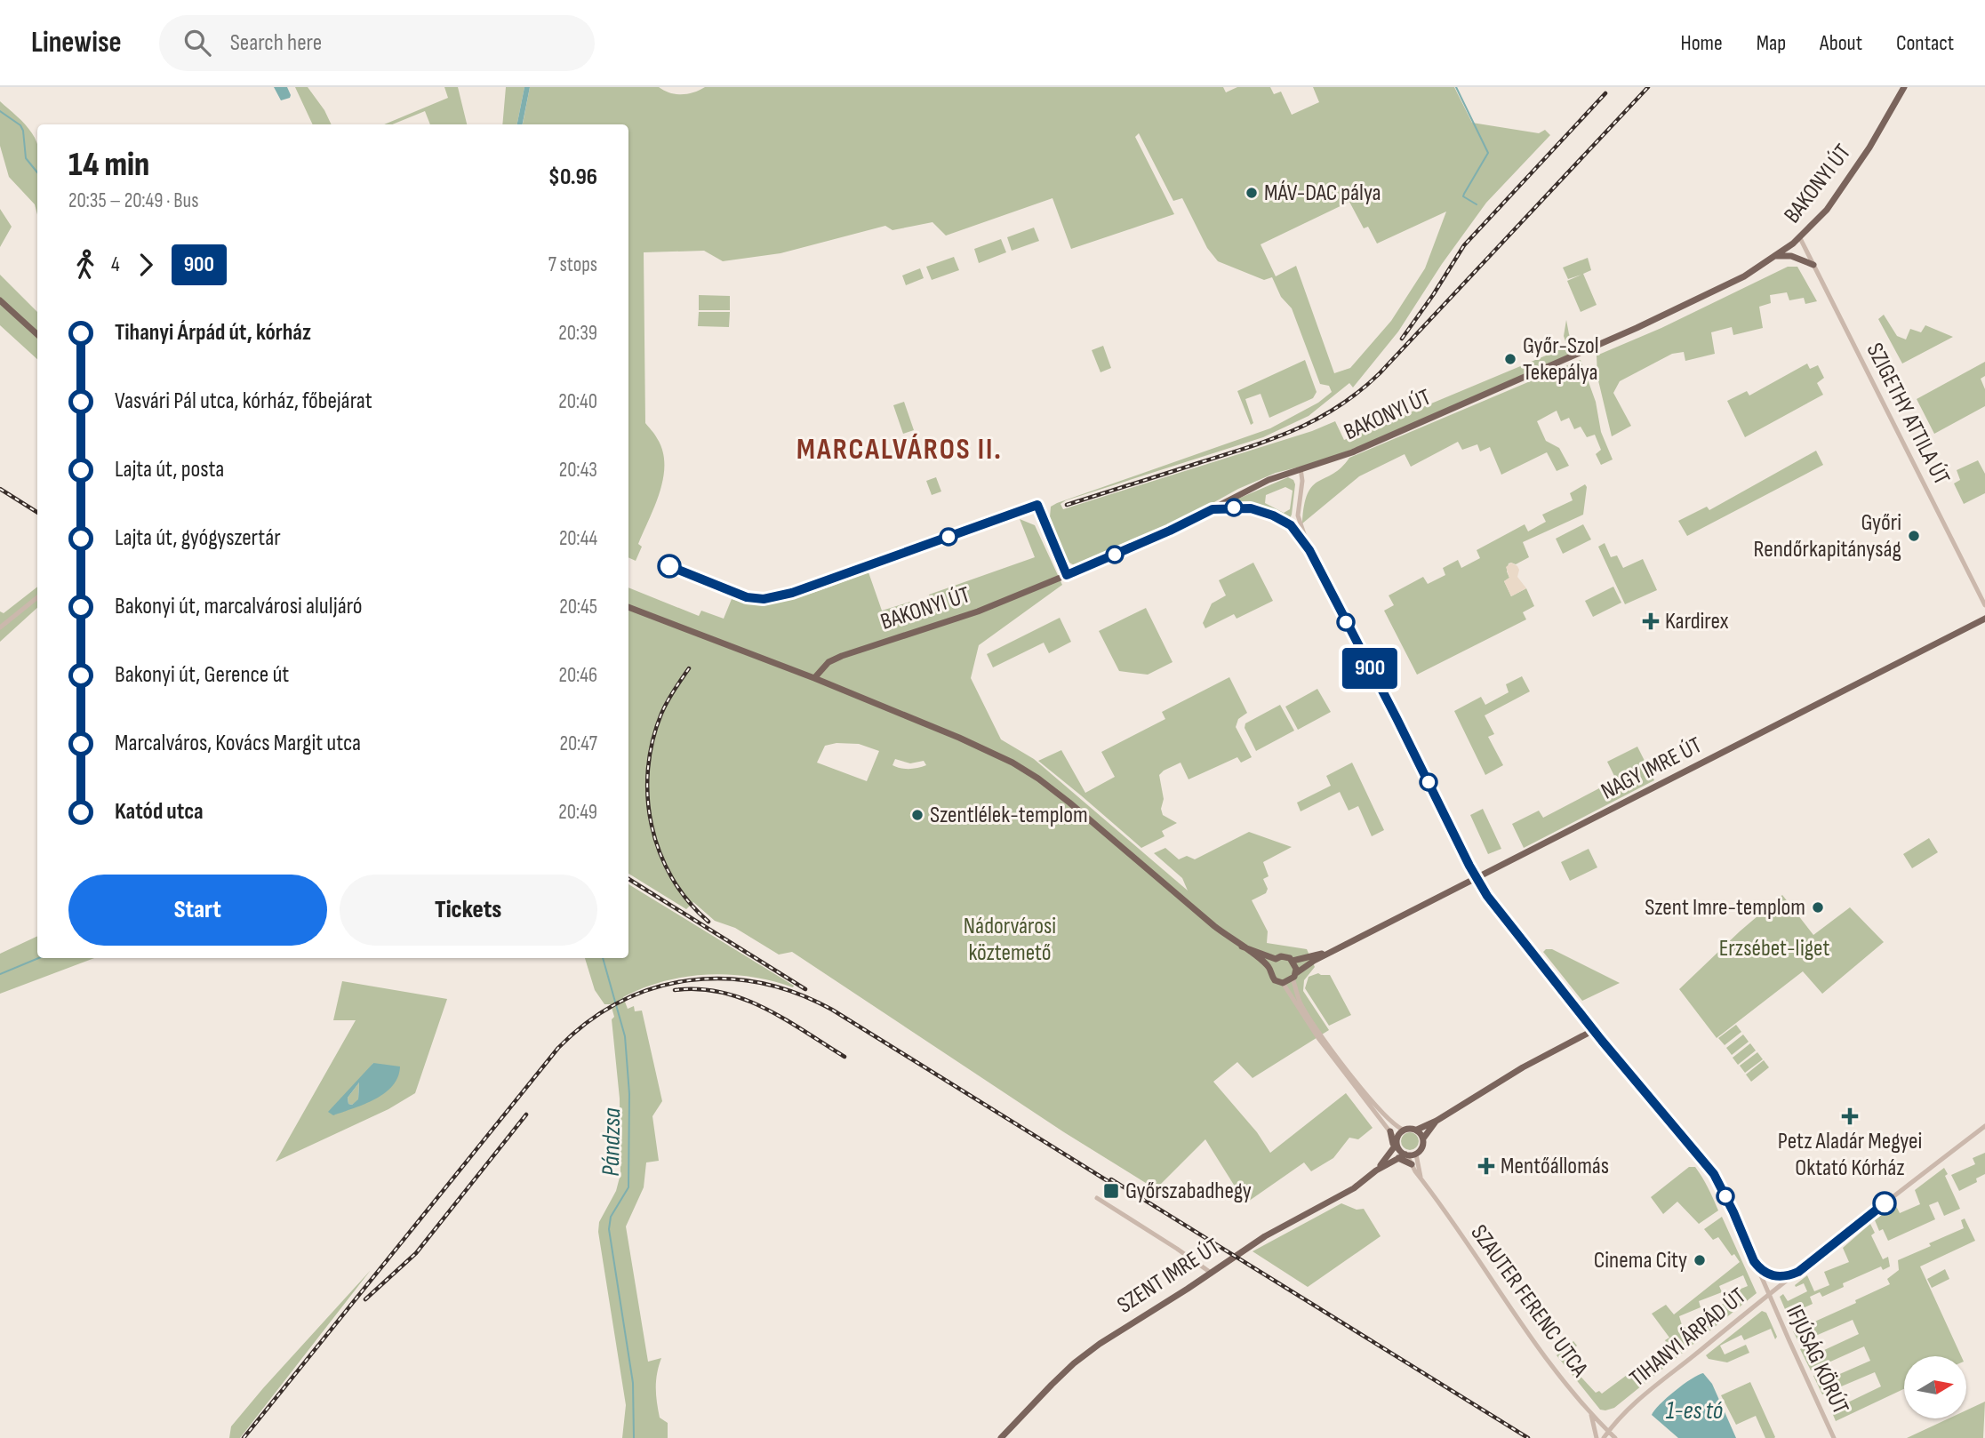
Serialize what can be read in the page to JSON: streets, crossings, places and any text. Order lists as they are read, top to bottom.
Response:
{
  "streets": {
    "main road": ["BAKONYI ÚT", "NAGY IMRE ÚT", "SZENT IMRE ÚT"],
    "street": [
      "SZIGETHY ATTILA ÚT",
      "SZAUTER FERENC UTCA",
      "TIHANYI ÁRPÁD ÚT",
      "IFJÚSÁG KÖRÚT"
    ]
  },
  "crossings": [
    ["BAKONYI ÚT", "SZIGETHY ATTILA ÚT"],
    ["SZENT IMRE ÚT", "SZAUTER FERENC UTCA"],
    ["SZAUTER FERENC UTCA", "TIHANYI ÁRPÁD ÚT"],
    ["TIHANYI ÁRPÁD ÚT", "IFJÚSÁG KÖRÚT"]
  ],
  "districts": ["MARCALVÁROS II."],
  "water": ["Pándzsa", "1-es tó"],
  "parks": ["Nádorvárosi köztemető", "Erzsébet-liget"],
  "places": {
    "other": [
      "MÁV-DAC pálya",
      "Győr-Szol Tekepálya",
      "Győri Rendőrkapitányság",
      "Szentlélek-templom",
      "Szent Imre-templom",
      "Cinema City"
    ],
    "health": ["Kardirex", "Petz Aladár Megyei Oktató Kórház", "Mentőállomás"],
    "transit": ["Győrszabadhegy"]
  },
  "lines": ["bus line 900"],
  "north": "right",
  "page": {
    "header": "Linewise",
    "search": "Search here",
    "nav": [
      "Home",
      "Map",
      "About",
      "Contact"
    ],
    "on_map": "900",
    "heading": ["14 min", "20:35 – 20:49 · Bus", "$0.96"],
    "legs": ["4", "900", "7 stops"],
    "list": [
      {
        "name": "Tihanyi Árpád út, kórház",
        "value": "20:39"
      },
      {
        "name": "Vasvári Pál utca, kórház, főbejárat",
        "value": "20:40"
      },
      {
        "name": "Lajta út, posta",
        "value": "20:43"
      },
      {
        "name": "Lajta út, gyógyszertár",
        "value": "20:44"
      },
      {
        "name": "Bakonyi út, marcalvárosi aluljáró",
        "value": "20:45"
      },
      {
        "name": "Bakonyi út, Gerence út",
        "value": "20:46"
      },
      {
        "name": "Marcalváros, Kovács Margit utca",
        "value": "20:47"
      },
      {
        "name": "Katód utca",
        "value": "20:49"
      }
    ],
    "buttons": ["Start", "Tickets"]
  }
}
